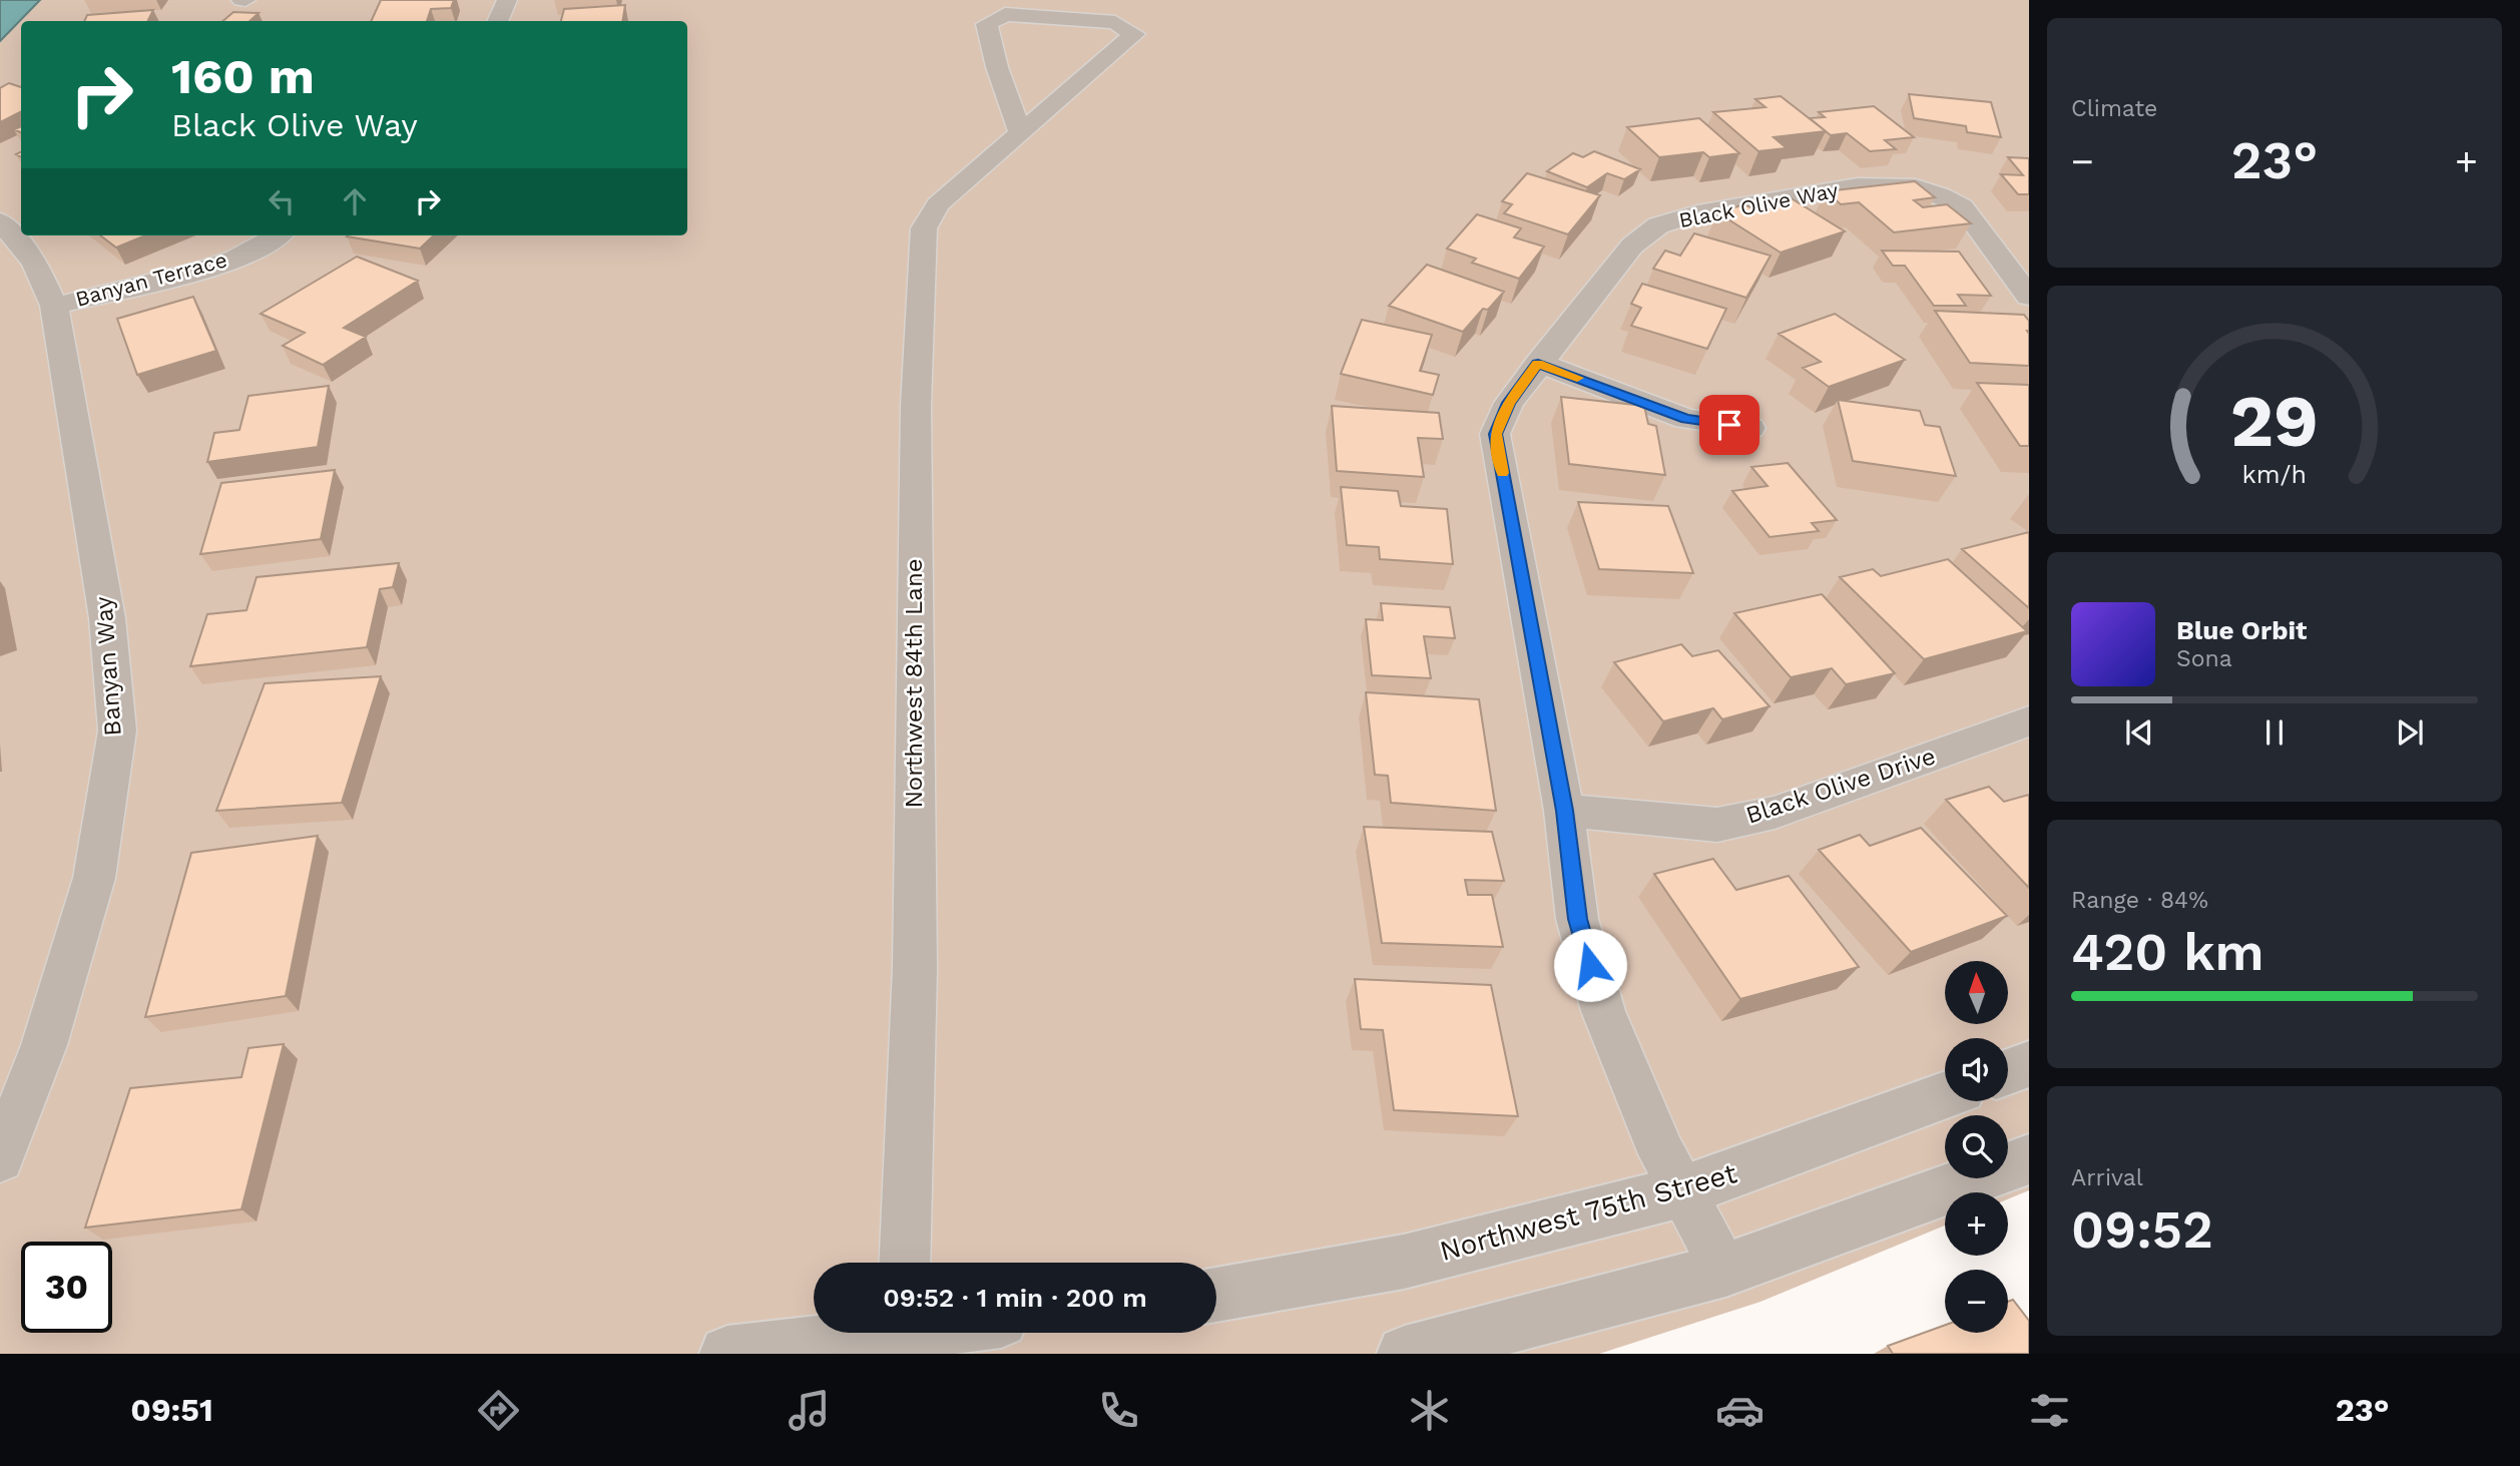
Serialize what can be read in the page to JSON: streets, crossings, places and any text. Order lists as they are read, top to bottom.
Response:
{
  "streets": {
    "street": [
      "Black Olive Way",
      "Banyan Terrace",
      "Banyan Way",
      "Northwest 84th Lane",
      "Black Olive Drive",
      "Northwest 75th Street"
    ]
  },
  "crossings": [
    ["Black Olive Way", "Black Olive Drive"],
    ["Black Olive Way", "Northwest 75th Street"],
    ["Banyan Terrace", "Banyan Way"]
  ],
  "north": "top",
  "page": {
    "tile": [
      "Climate",
      ["Range · 84%", "420 km"],
      ["Arrival", "09:52"]
    ],
    "turn": ["160 m", "Black Olive Way"],
    "heat": ["−", "23°", "+"],
    "song": ["Blue Orbit", "Sona"],
    "map_buttons": ["+", "−"],
    "limit": "30",
    "trip": "09:52 · 1 min · 200 m",
    "tabs": ["09:51", "23°"],
    "gauge": ["29", "km/h"]
  }
}
